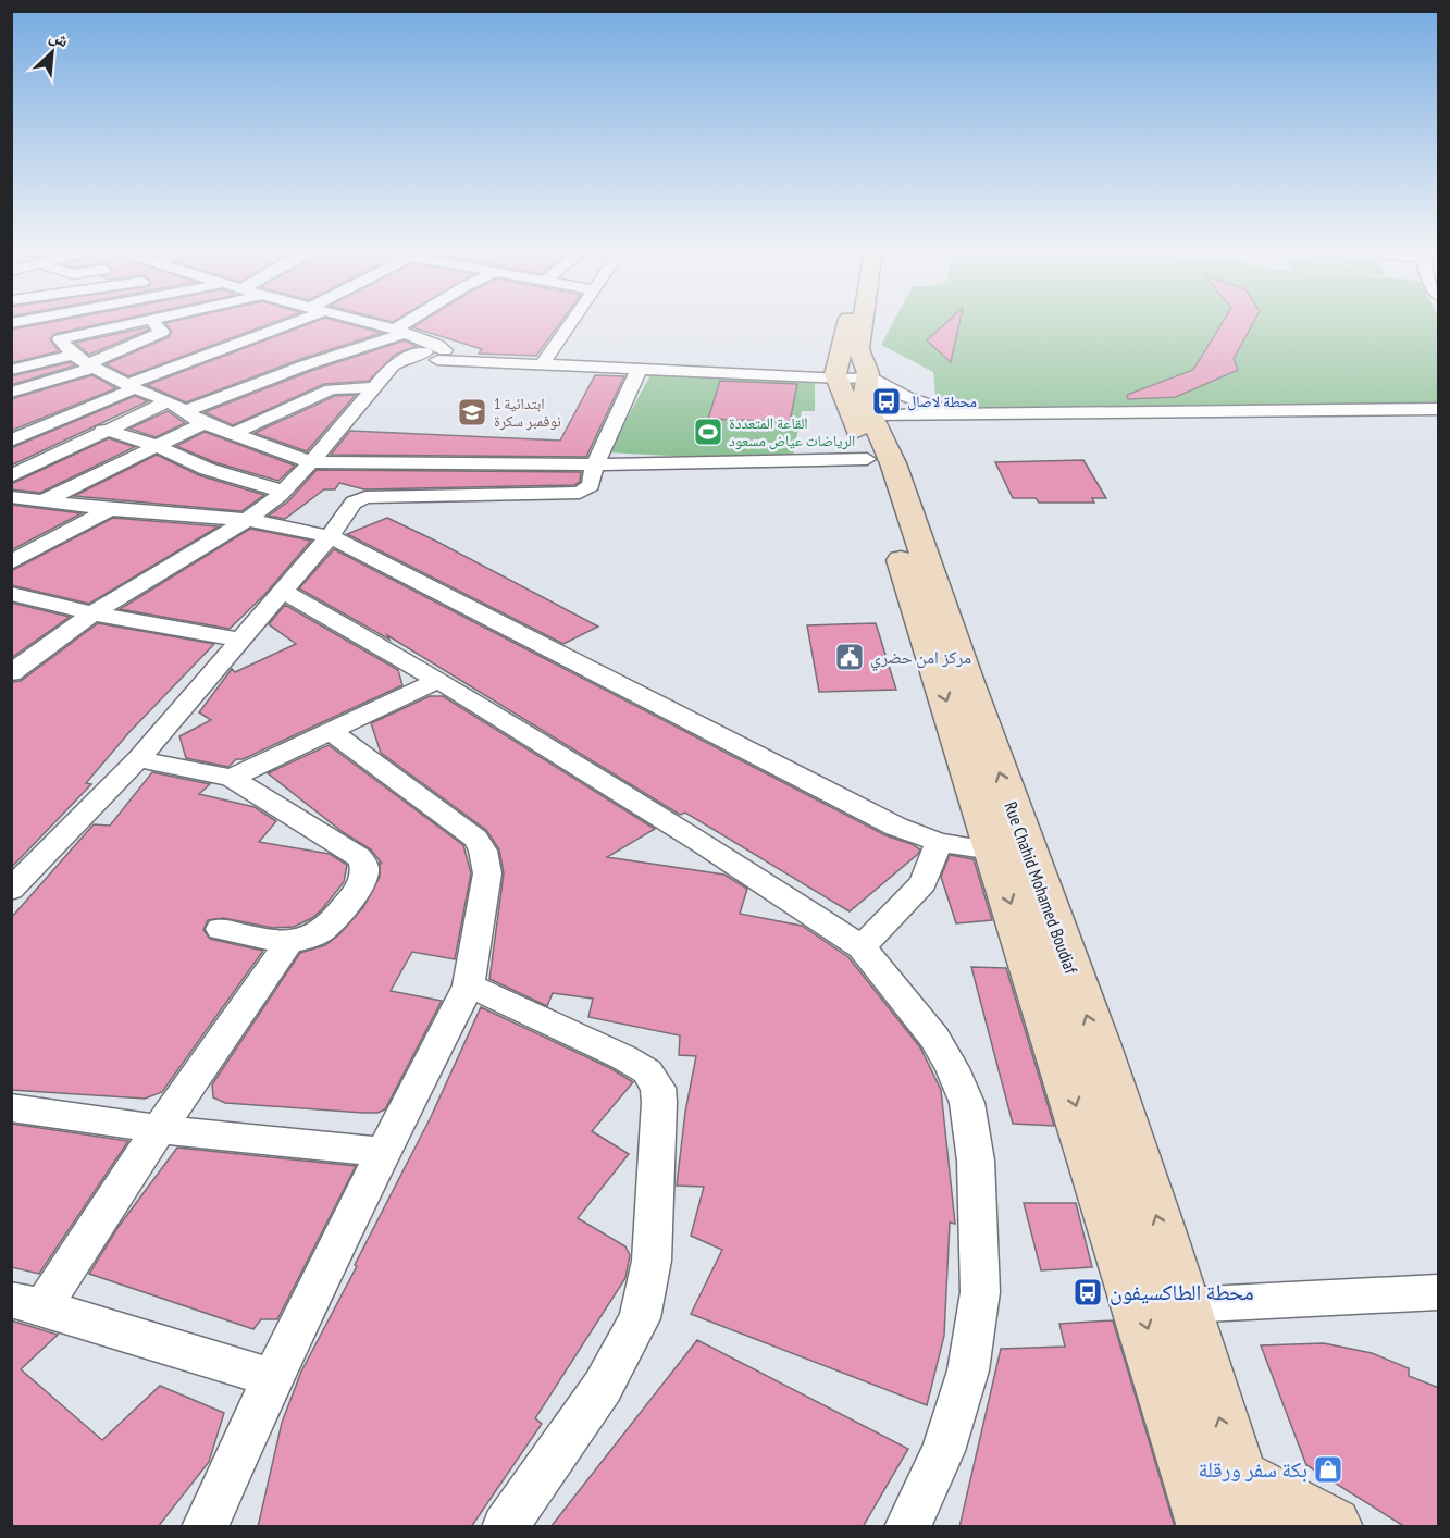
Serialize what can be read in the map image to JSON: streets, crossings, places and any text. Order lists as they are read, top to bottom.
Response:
{
  "streets": {
    "main road": ["Rue Chahid Mohamed Boudiaf"]
  },
  "places": {
    "bus stop": ["محطة لاصال", "محطة الطاكسيفون"],
    "school or university": ["ابتدائية 1 نوفمبر سكرة"],
    "sports": ["القاعة المتعددة الرياضات عياض مسعود"],
    "public building": ["مركز امن حضري"],
    "shop": ["بكة سفر ورقلة"]
  },
  "north": "top right"
}
